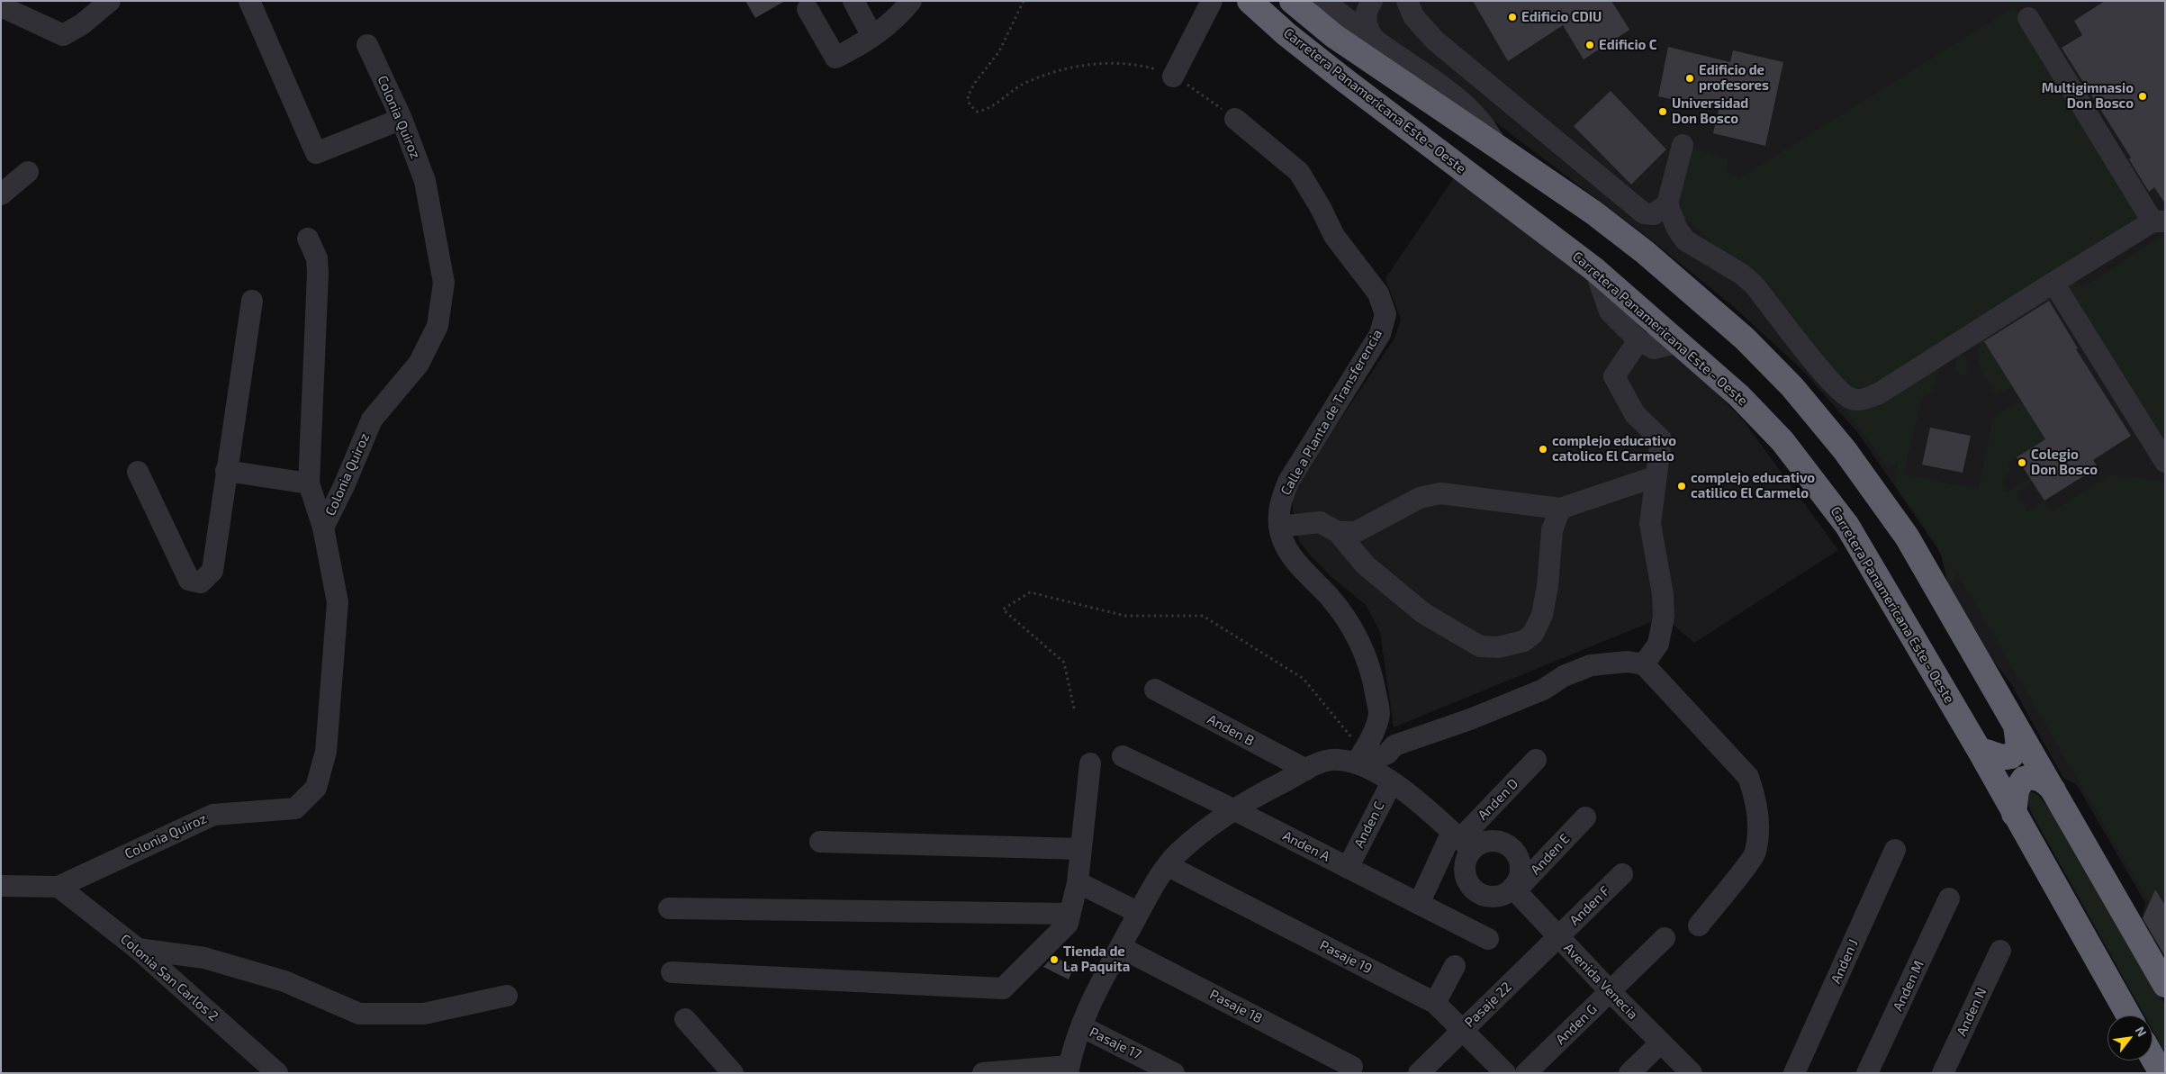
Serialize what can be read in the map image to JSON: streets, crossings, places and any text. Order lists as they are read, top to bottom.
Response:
{
  "streets": {
    "highway": ["Carretera Panamericana Este - Oeste"],
    "street": [
      "Colonia Quiroz",
      "Calle a Planta de Transferencia",
      "Anden B",
      "Anden D",
      "Anden C",
      "Anden A",
      "Anden E",
      "Anden F",
      "Pasaje 19",
      "Anden J",
      "Colonia San Carlos 2",
      "Avenida Venecia",
      "Anden M",
      "Pasaje 22",
      "Pasaje 18",
      "Anden N",
      "Anden G",
      "Pasaje 17"
    ]
  },
  "crossings": [
    ["Colonia Quiroz", "Colonia San Carlos 2"],
    ["Anden D", "Anden A"],
    ["Anden C", "Anden A"],
    ["Anden E", "Avenida Venecia"],
    ["Anden F", "Avenida Venecia"],
    ["Anden F", "Pasaje 22"],
    ["Pasaje 19", "Pasaje 22"],
    ["Avenida Venecia", "Pasaje 22"],
    ["Avenida Venecia", "Anden G"]
  ],
  "places": [
    "Edificio CDIU",
    "Edificio C",
    "Edificio de profesores",
    "Multigimnasio Don Bosco",
    "Universidad Don Bosco",
    "complejo educativo catolico El Carmelo",
    "Colegio Don Bosco",
    "complejo educativo catilico El Carmelo",
    "Tienda de La Paquita"
  ],
  "north": "top right"
}
